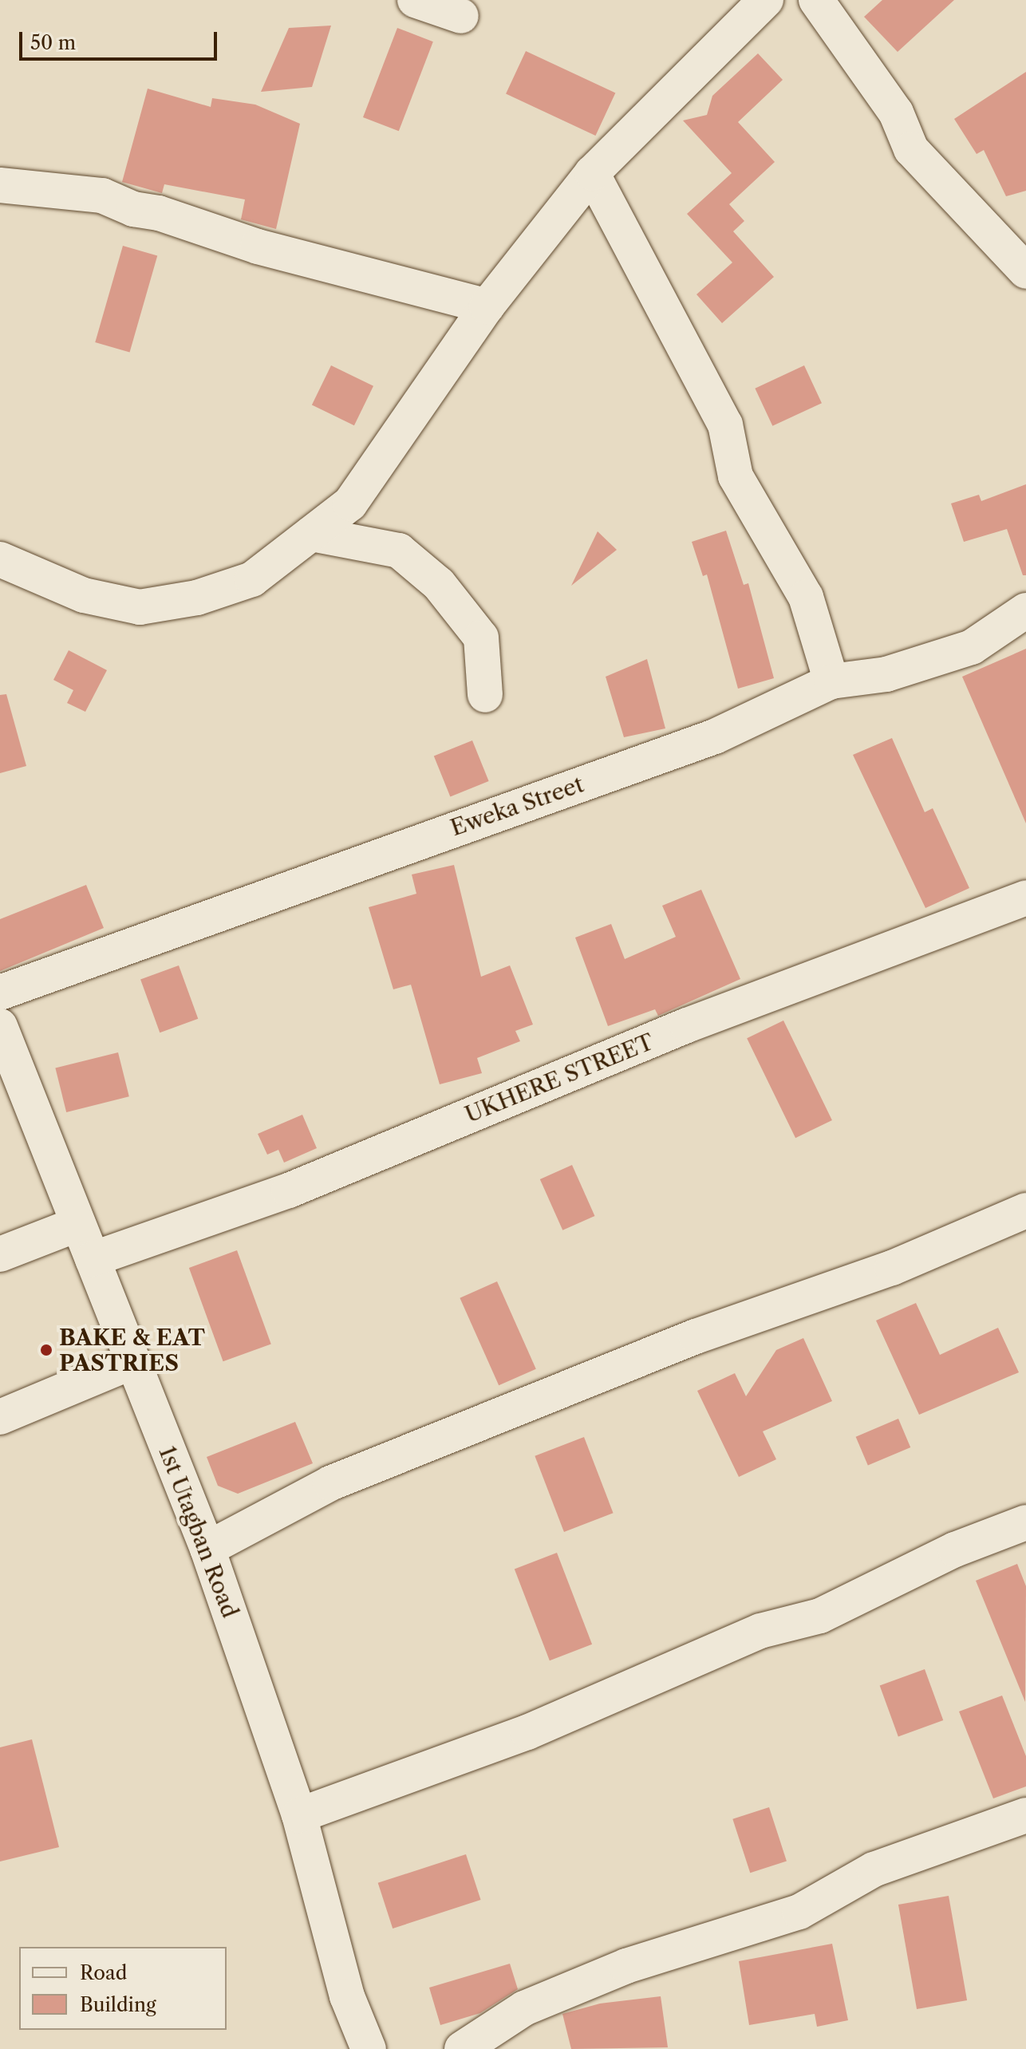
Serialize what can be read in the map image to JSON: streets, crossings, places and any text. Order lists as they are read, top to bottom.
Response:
{
  "streets": {
    "street": ["Eweka Street", "UKHERE STREET", "1st Utagban Road"]
  },
  "crossings": [
    ["UKHERE STREET", "1st Utagban Road"]
  ],
  "places": ["BAKE & EAT PASTRIES"],
  "legend": ["Road", "Building"],
  "scale_bar": "50 m"
}
